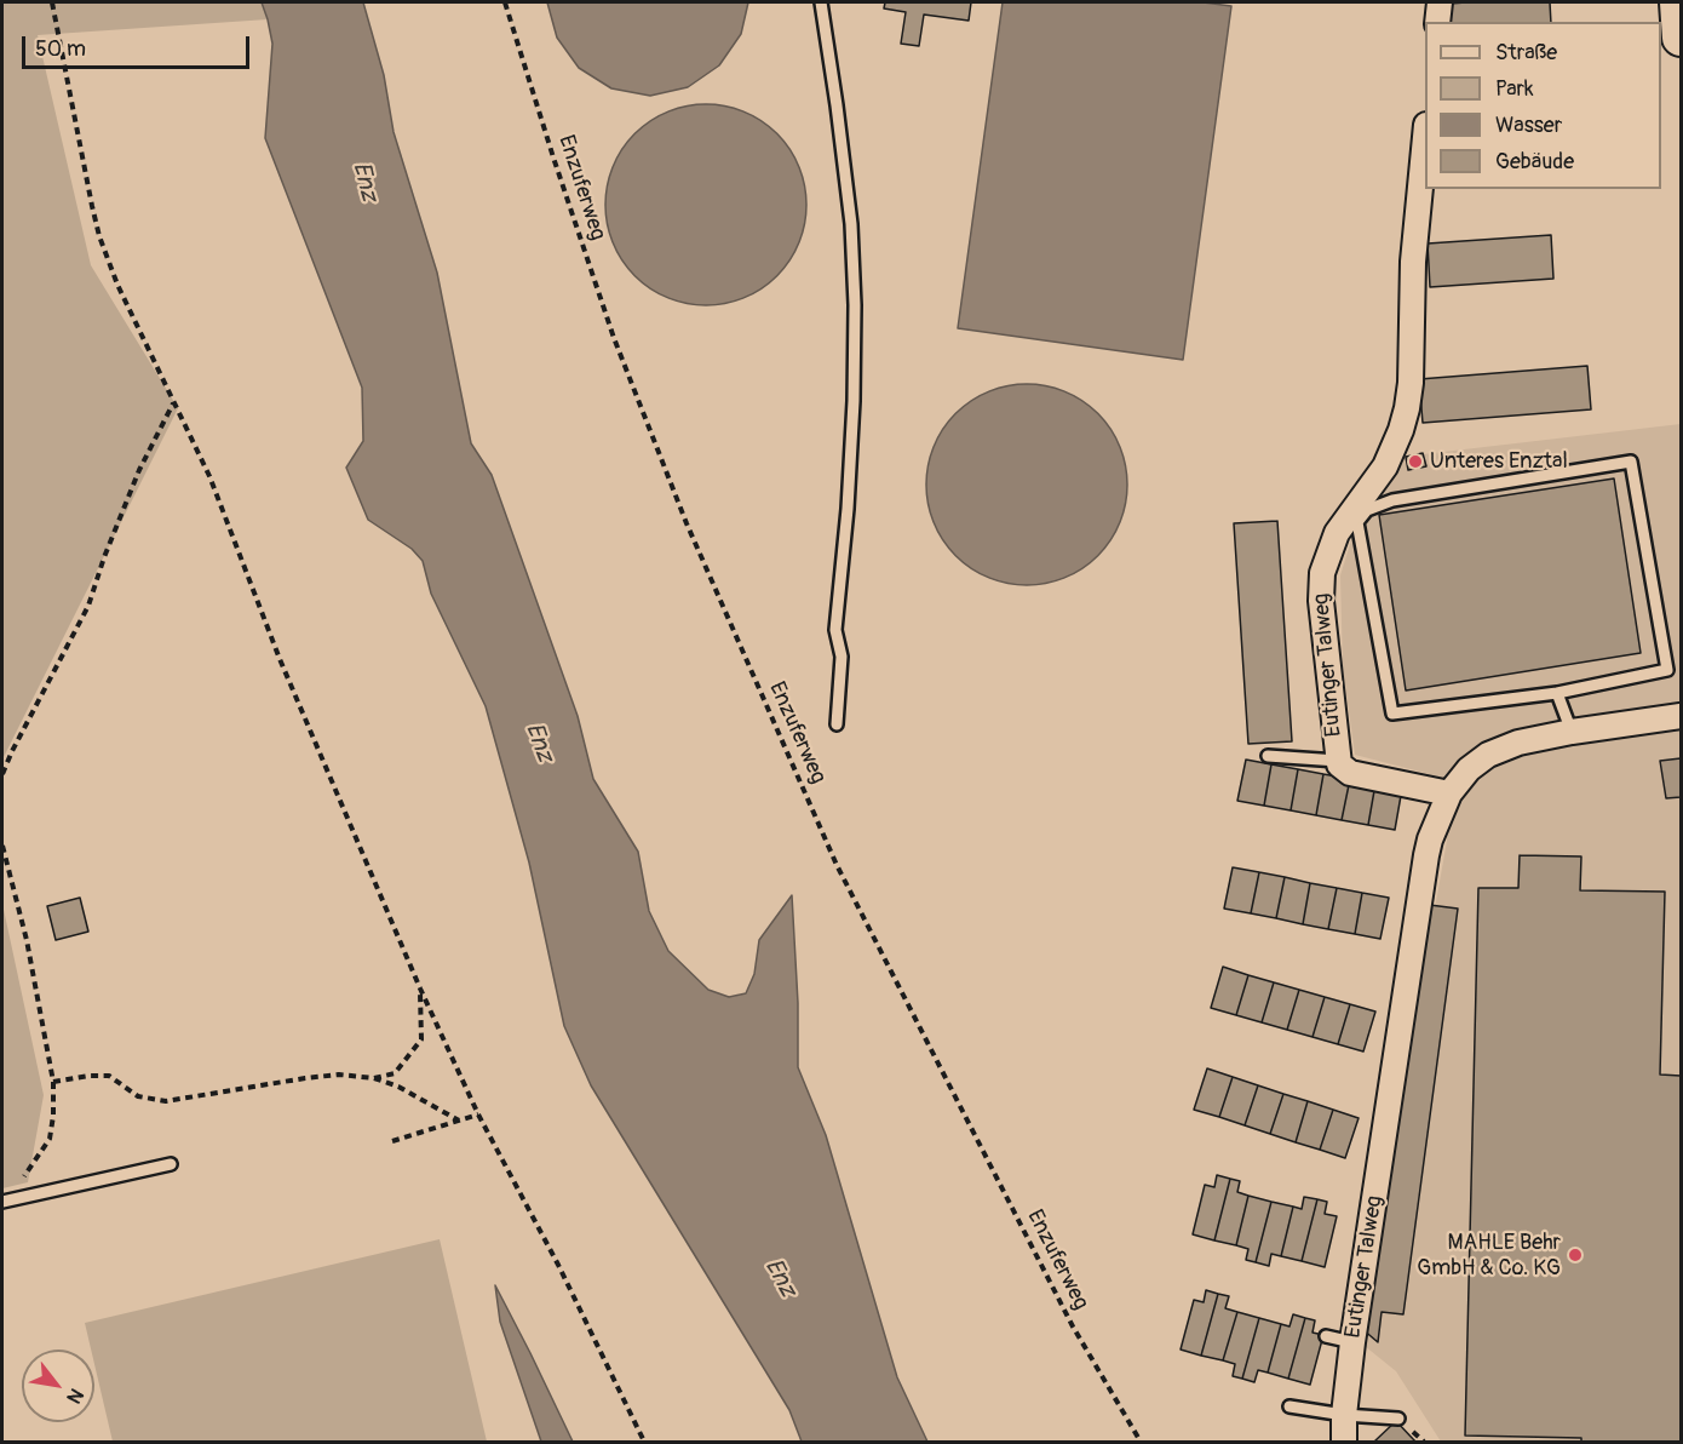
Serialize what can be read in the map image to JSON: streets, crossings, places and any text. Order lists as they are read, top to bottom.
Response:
{
  "streets": {
    "street": ["Eutinger Talweg"],
    "path": ["Enzuferweg"]
  },
  "water": ["Enz"],
  "places": ["Unteres Enztal", "MAHLE Behr GmbH & Co. KG"],
  "legend": [
    "Straße",
    "Park",
    "Wasser",
    "Gebäude"
  ],
  "scale_bar": "50 m",
  "north": "bottom right"
}
